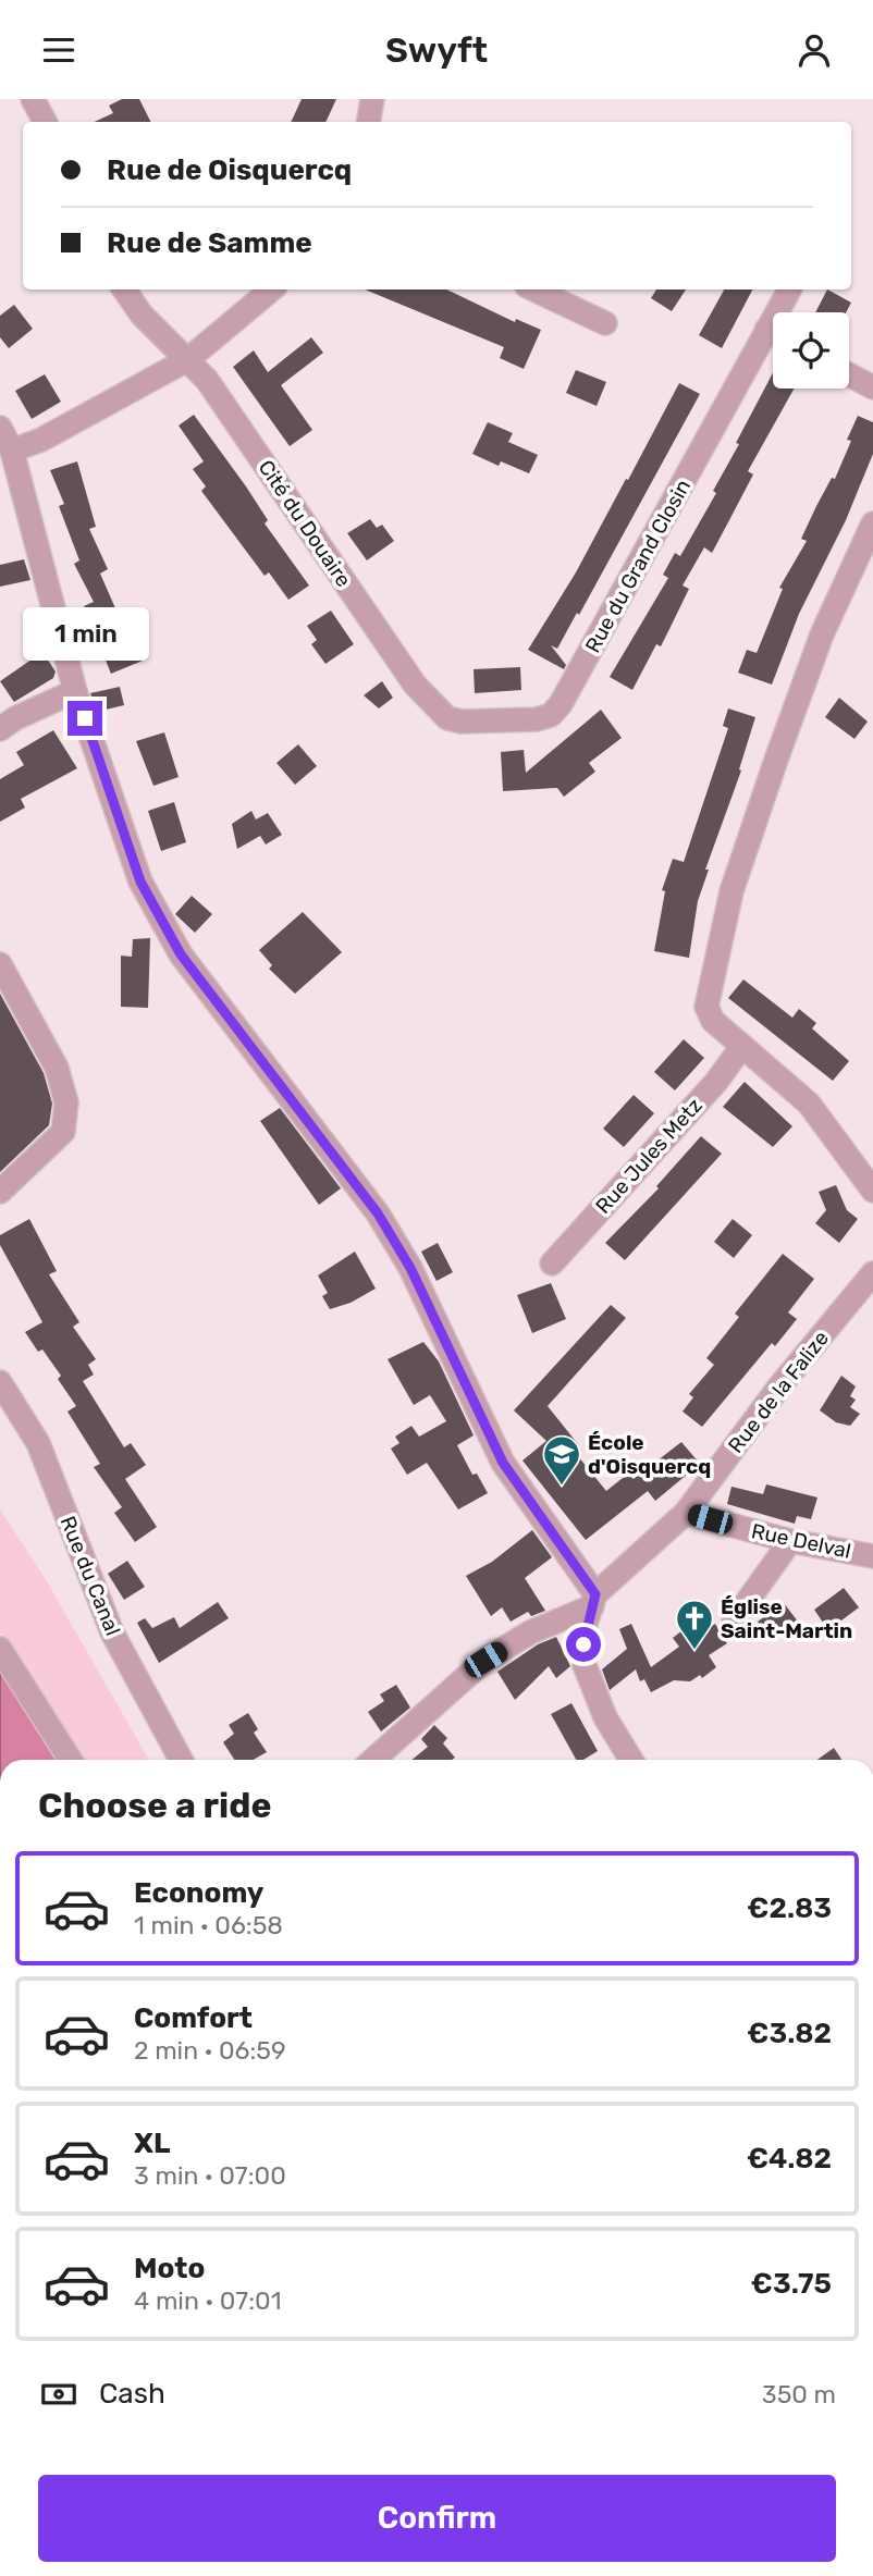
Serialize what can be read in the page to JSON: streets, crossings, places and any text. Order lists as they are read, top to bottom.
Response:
{
  "streets": {
    "street": [
      "Cité du Douaire",
      "Rue du Grand Closin",
      "Rue Jules Metz",
      "Rue de la Falize",
      "Rue Delval",
      "Rue du Canal"
    ]
  },
  "crossings": [
    ["Cité du Douaire", "Rue du Grand Closin"],
    ["Rue de la Falize", "Rue Delval"]
  ],
  "places": {
    "school or university": ["École d'Oisquercq"],
    "church": ["Église Saint-Martin"]
  },
  "page": {
    "header": "Swyft",
    "banner": ["Rue de Oisquercq", "Rue de Samme"],
    "bubble": "1 min",
    "heading": "Choose a ride",
    "list": [
      {
        "name": "Economy",
        "note": "1 min · 06:58",
        "value": "€2.83"
      },
      {
        "name": "Comfort",
        "note": "2 min · 06:59",
        "value": "€3.82"
      },
      {
        "name": "XL",
        "note": "3 min · 07:00",
        "value": "€4.82"
      },
      {
        "name": "Moto",
        "note": "4 min · 07:01",
        "value": "€3.75"
      }
    ],
    "pay": ["Cash", "350 m"],
    "buttons": "Confirm"
  }
}
